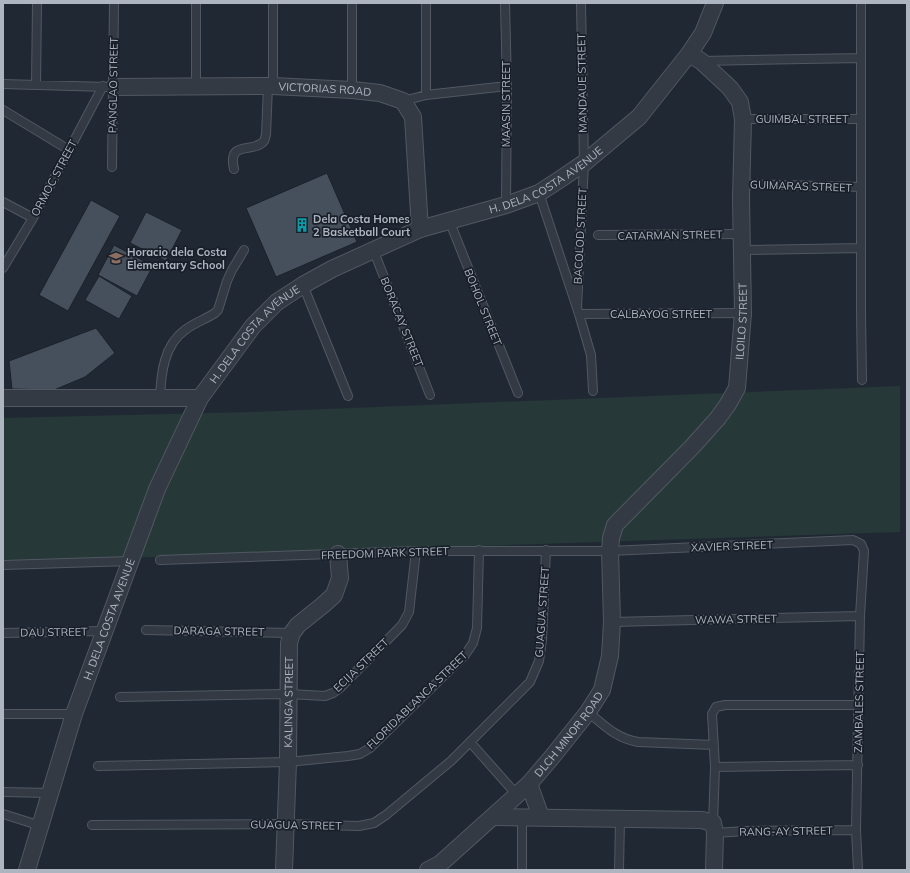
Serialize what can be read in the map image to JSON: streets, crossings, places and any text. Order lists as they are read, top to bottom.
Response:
{
  "streets": {
    "street": [
      "VICTORIAS ROAD",
      "H. DELA COSTA AVENUE",
      "ILOILO STREET",
      "KALINGA STREET",
      "DLCH MINOR ROAD"
    ],
    "lane": [
      "MANDAUE STREET",
      "PANGLAO STREET",
      "MAASIN STREET",
      "GUIMBAL STREET",
      "ORMOC STREET",
      "GUIMARAS STREET",
      "CATARMAN STREET",
      "BACOLOD STREET",
      "BOHOL STREET",
      "CALBAYOG STREET",
      "BORACAY STREET",
      "XAVIER STREET",
      "FREEDOM PARK STREET",
      "GUAGUA STREET",
      "WAWA STREET",
      "DARAGA STREET",
      "DAU STREET",
      "ECIJA STREET",
      "FLORIDABLANCA STREET",
      "ZAMBALES STREET",
      "RANG-AY STREET"
    ]
  },
  "crossings": [
    ["MANDAUE STREET", "H. DELA COSTA AVENUE"],
    ["MANDAUE STREET", "BACOLOD STREET"],
    ["PANGLAO STREET", "VICTORIAS ROAD"],
    ["PANGLAO STREET", "ORMOC STREET"],
    ["VICTORIAS ROAD", "ORMOC STREET"],
    ["MAASIN STREET", "H. DELA COSTA AVENUE"],
    ["GUIMBAL STREET", "ILOILO STREET"],
    ["H. DELA COSTA AVENUE", "BACOLOD STREET"],
    ["H. DELA COSTA AVENUE", "BOHOL STREET"],
    ["H. DELA COSTA AVENUE", "BORACAY STREET"],
    ["H. DELA COSTA AVENUE", "ILOILO STREET"],
    ["H. DELA COSTA AVENUE", "DAU STREET"],
    ["GUIMARAS STREET", "ILOILO STREET"],
    ["CATARMAN STREET", "ILOILO STREET"],
    ["BACOLOD STREET", "CALBAYOG STREET"],
    ["CALBAYOG STREET", "ILOILO STREET"],
    ["ILOILO STREET", "XAVIER STREET"],
    ["ILOILO STREET", "FREEDOM PARK STREET"],
    ["ILOILO STREET", "DLCH MINOR ROAD"],
    ["XAVIER STREET", "FREEDOM PARK STREET"],
    ["XAVIER STREET", "ZAMBALES STREET"],
    ["XAVIER STREET", "DLCH MINOR ROAD"],
    ["FREEDOM PARK STREET", "GUAGUA STREET"],
    ["FREEDOM PARK STREET", "ECIJA STREET"],
    ["FREEDOM PARK STREET", "FLORIDABLANCA STREET"],
    ["FREEDOM PARK STREET", "DLCH MINOR ROAD"],
    ["GUAGUA STREET", "KALINGA STREET"],
    ["WAWA STREET", "ZAMBALES STREET"],
    ["WAWA STREET", "DLCH MINOR ROAD"],
    ["DARAGA STREET", "KALINGA STREET"],
    ["ECIJA STREET", "KALINGA STREET"],
    ["FLORIDABLANCA STREET", "KALINGA STREET"],
    ["ZAMBALES STREET", "RANG-AY STREET"]
  ],
  "places": {
    "building": ["Dela Costa Homes 2 Basketball Court"],
    "school or university": ["Horacio dela Costa Elementary School"]
  }
}
